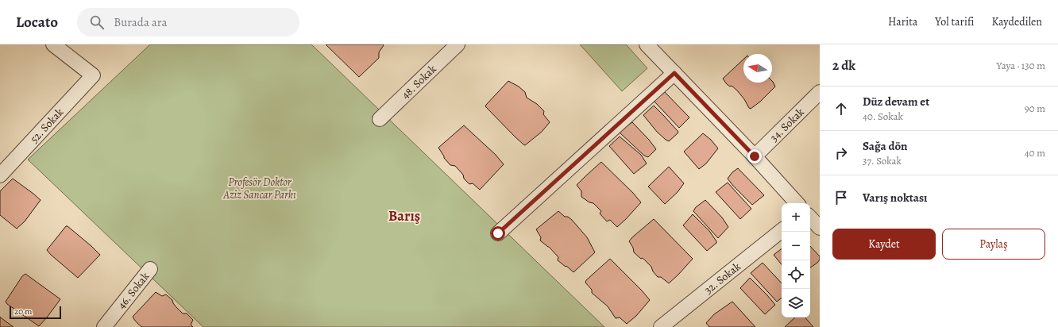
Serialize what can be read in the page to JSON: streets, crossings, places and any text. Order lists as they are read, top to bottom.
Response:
{
  "streets": {
    "street": [
      "48. Sokak",
      "34. Sokak",
      "52. Sokak",
      "32. Sokak",
      "46. Sokak"
    ]
  },
  "districts": ["Barış"],
  "parks": ["Profesör Doktor Aziz Sancar Parkı"],
  "scale_bar": "20 m",
  "north": "left",
  "page": {
    "header": "Locato",
    "search": "Burada ara",
    "nav": ["Harita", "Yol tarifi", "Kaydedilen"],
    "heading": ["2 dk", "Yaya · 130 m"],
    "list": [
      ["Düz devam et", "40. Sokak", "90 m"],
      ["Sağa dön", "37. Sokak", "40 m"],
      "Varış noktası"
    ],
    "map_buttons": ["+", "−"],
    "buttons": ["Kaydet", "Paylaş"],
    "scale": "20 m"
  }
}
